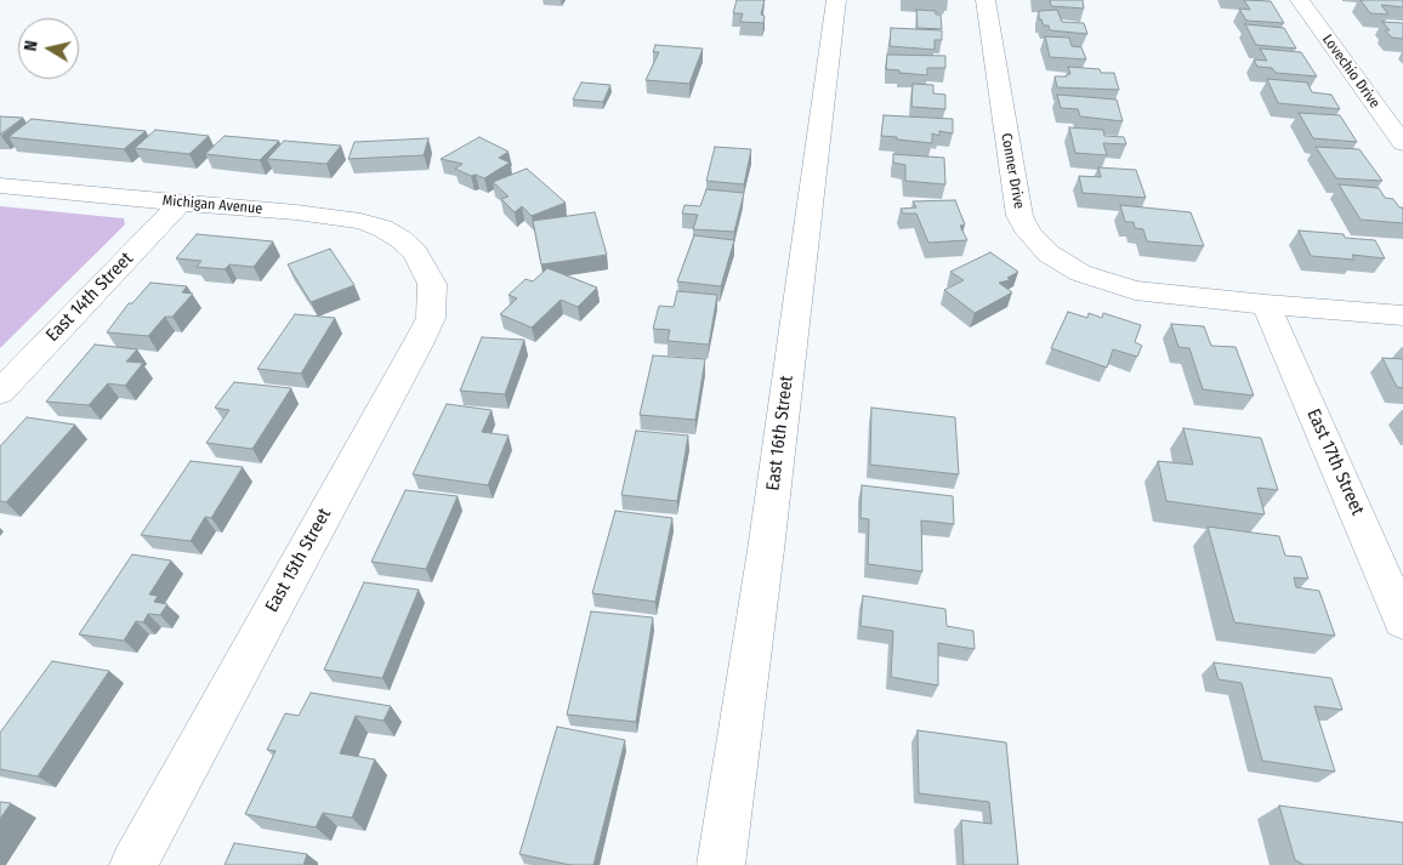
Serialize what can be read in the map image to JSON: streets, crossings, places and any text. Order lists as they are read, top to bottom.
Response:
{
  "streets": {
    "street": [
      "Lovechio Drive",
      "Conner Drive",
      "Michigan Avenue",
      "East 14th Street",
      "East 16th Street",
      "East 17th Street",
      "East 15th Street"
    ]
  },
  "crossings": [
    ["Conner Drive", "East 17th Street"],
    ["Michigan Avenue", "East 14th Street"],
    ["Michigan Avenue", "East 15th Street"]
  ],
  "north": "left"
}
